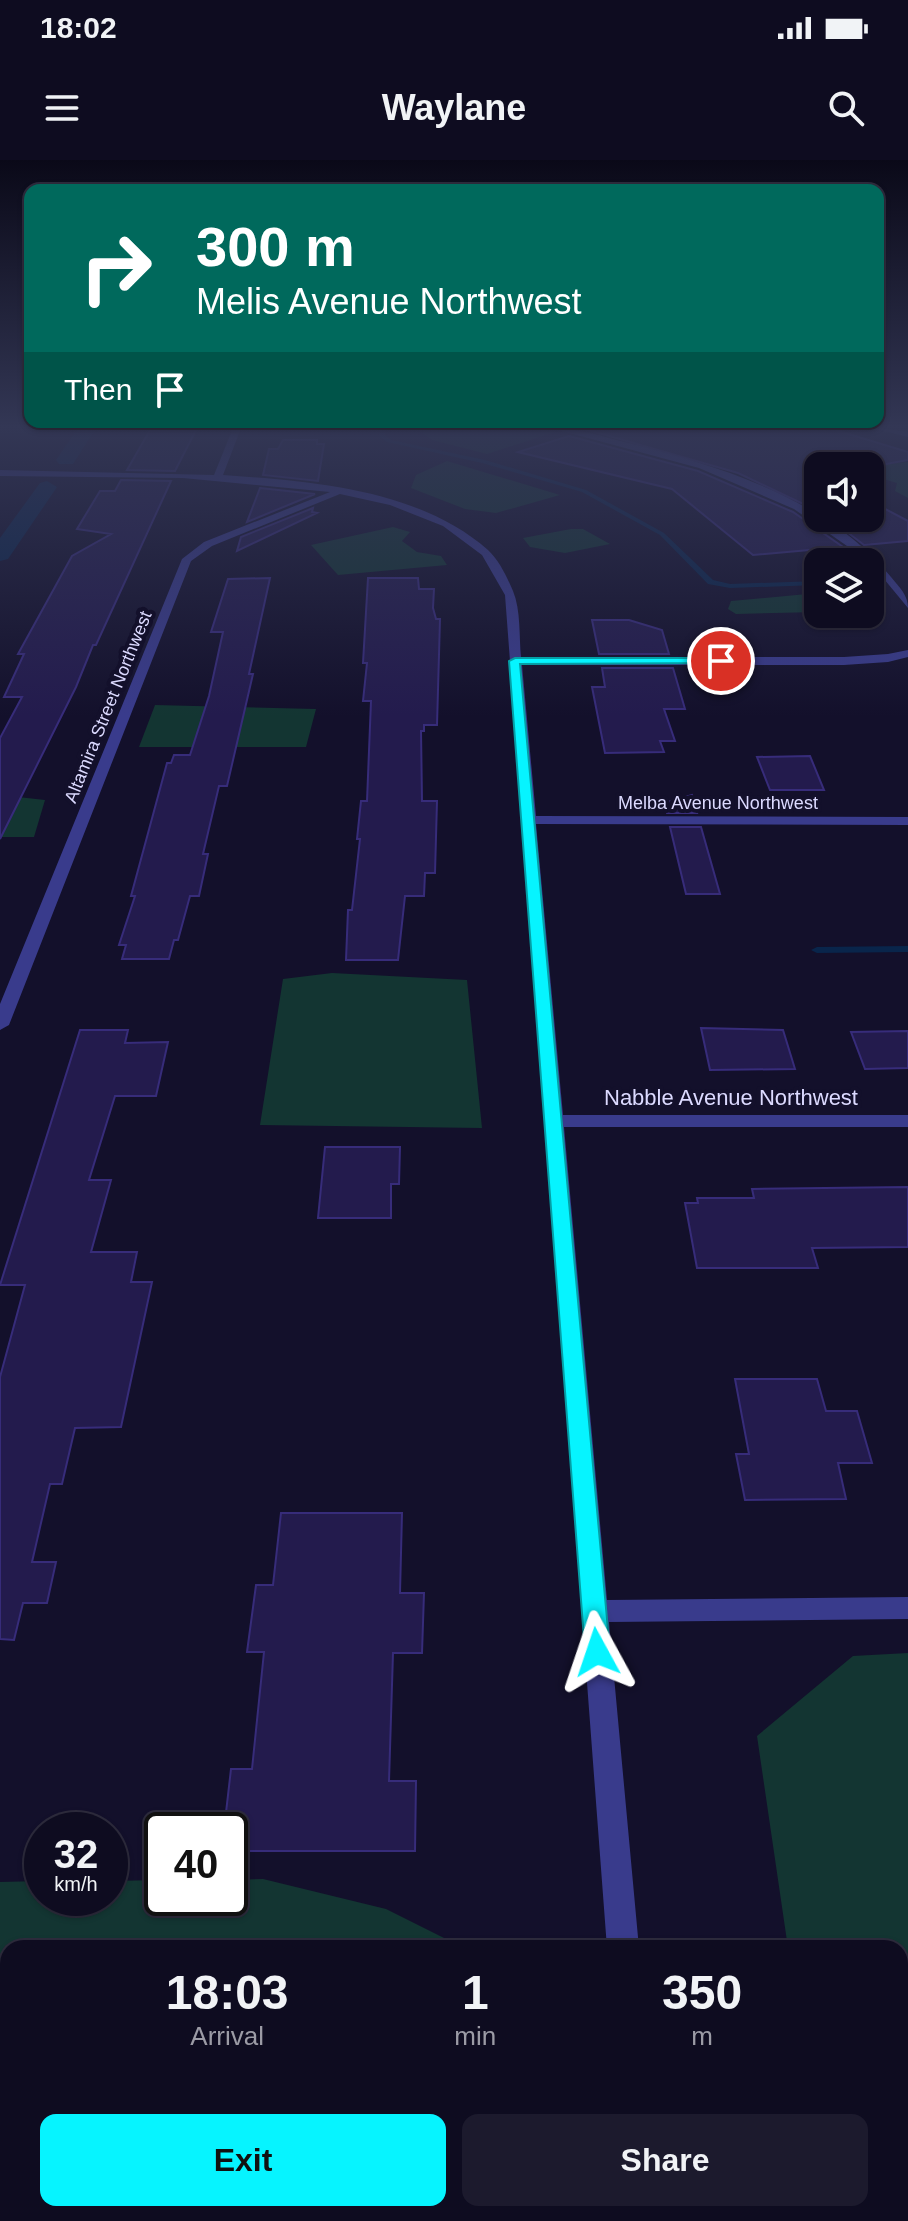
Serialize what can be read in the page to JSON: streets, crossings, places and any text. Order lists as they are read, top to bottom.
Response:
{
  "streets": {
    "street": ["Altamira Street Northwest", "Melba Avenue Northwest", "Nabble Avenue Northwest"]
  },
  "page": {
    "status": "18:02",
    "header": "Waylane",
    "turn": ["300 m", "Melis Avenue Northwest"],
    "then": "Then",
    "speed": "32 km/h",
    "limit": "40",
    "eta": [
      "18:03",
      "Arrival",
      "1",
      "min",
      "350",
      "m"
    ],
    "buttons": ["Exit", "Share"]
  }
}
